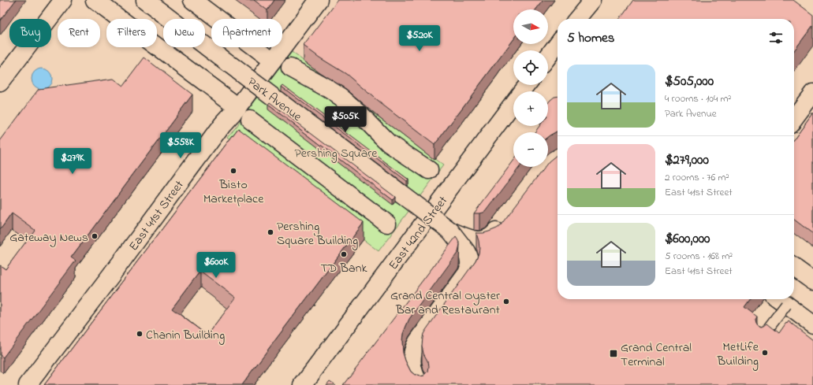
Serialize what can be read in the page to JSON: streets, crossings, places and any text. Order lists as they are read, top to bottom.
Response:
{
  "streets": {
    "street": ["Park Avenue", "East 41st Street", "East 42nd Street"]
  },
  "parks": ["Pershing Square"],
  "places": {
    "other": [
      "Bisto Marketplace",
      "Pershing Square Building",
      "Gateway News",
      "TD Bank",
      "Grand Central Oyster Bar and Restaurant",
      "Chanin Building",
      "MetLife Building"
    ],
    "transit": ["Grand Central Terminal"]
  },
  "north": "right",
  "page": {
    "map_buttons": ["+", "−"],
    "chip": [
      "Buy",
      "Rent",
      "Filters",
      "New",
      "Apartment"
    ],
    "heading": "5 homes",
    "price": [
      "$520K",
      "$505K",
      "$558K",
      "$279K",
      "$600K"
    ],
    "list": [
      {
        "name": "$505,000",
        "note": "4 rooms · 104 m² · Park Avenue"
      },
      {
        "name": "$279,000",
        "note": "2 rooms · 76 m² · East 41st Street"
      },
      {
        "name": "$600,000",
        "note": "5 rooms · 168 m² · East 41st Street"
      }
    ]
  }
}
